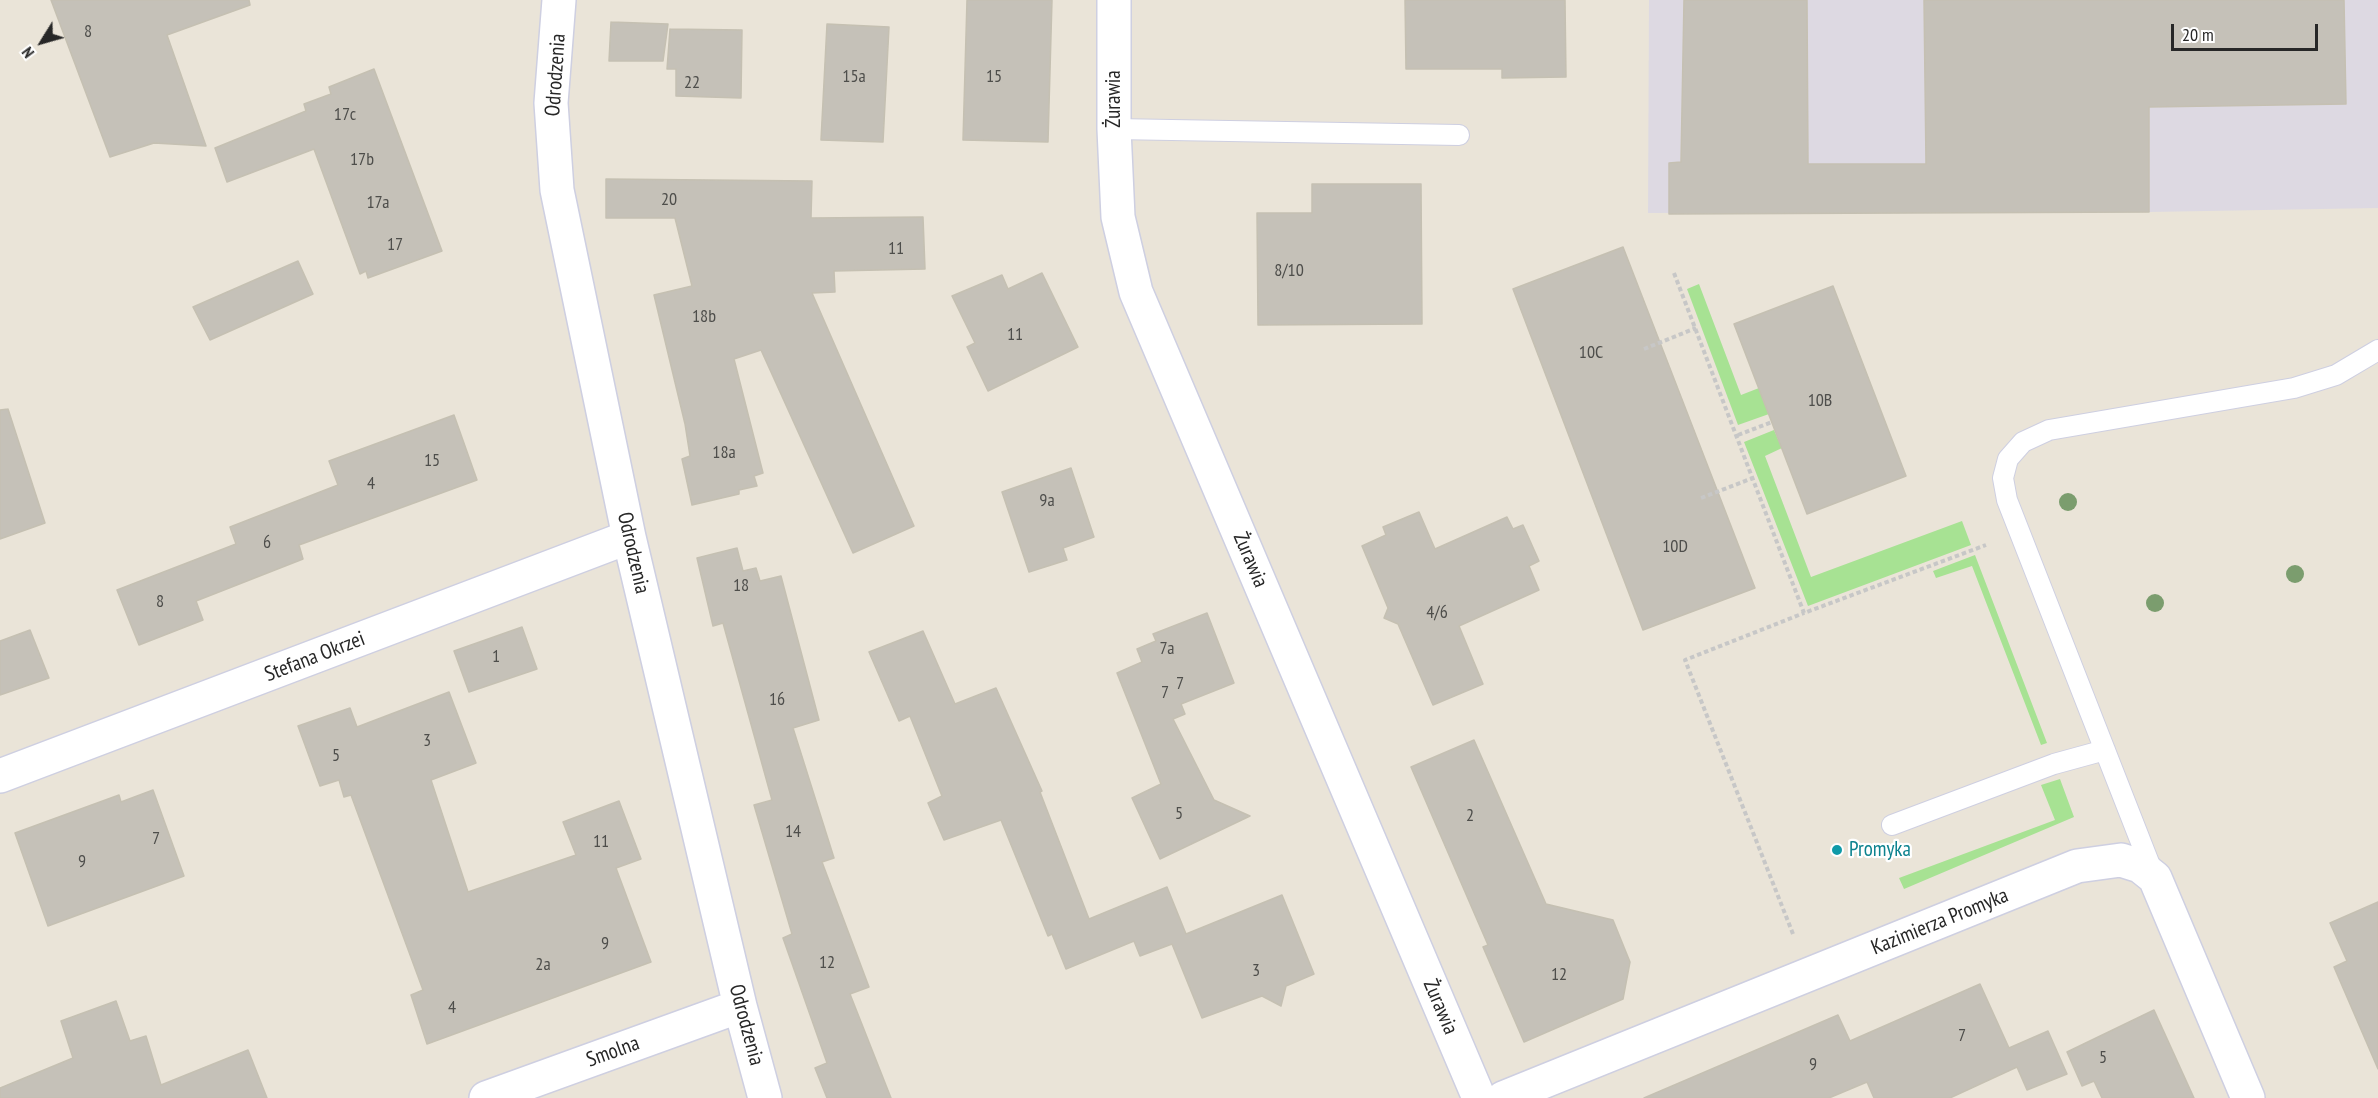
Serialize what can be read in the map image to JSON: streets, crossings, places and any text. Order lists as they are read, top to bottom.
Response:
{
  "streets": {
    "street": [
      "Odrodzenia",
      "Żurawia",
      "Stefana Okrzei",
      "Kazimierza Promyka",
      "Smolna"
    ]
  },
  "crossings": [
    ["Odrodzenia", "Stefana Okrzei"],
    ["Odrodzenia", "Smolna"]
  ],
  "places": ["Promyka"],
  "house_numbers": [
    "8",
    "15a",
    "15",
    "22",
    "17c",
    "17b",
    "20",
    "17a",
    "17",
    "11",
    "8/10",
    "18b",
    "11",
    "10C",
    "10B",
    "18a",
    "15",
    "4",
    "9a",
    "6",
    "10D",
    "18",
    "8",
    "4/6",
    "7a",
    "1",
    "7",
    "7",
    "16",
    "3",
    "5",
    "5",
    "2",
    "14",
    "7",
    "11",
    "9",
    "9",
    "12",
    "2a",
    "3",
    "12",
    "4",
    "7",
    "5",
    "9"
  ],
  "scale_bar": "20 m",
  "north": "bottom left"
}
